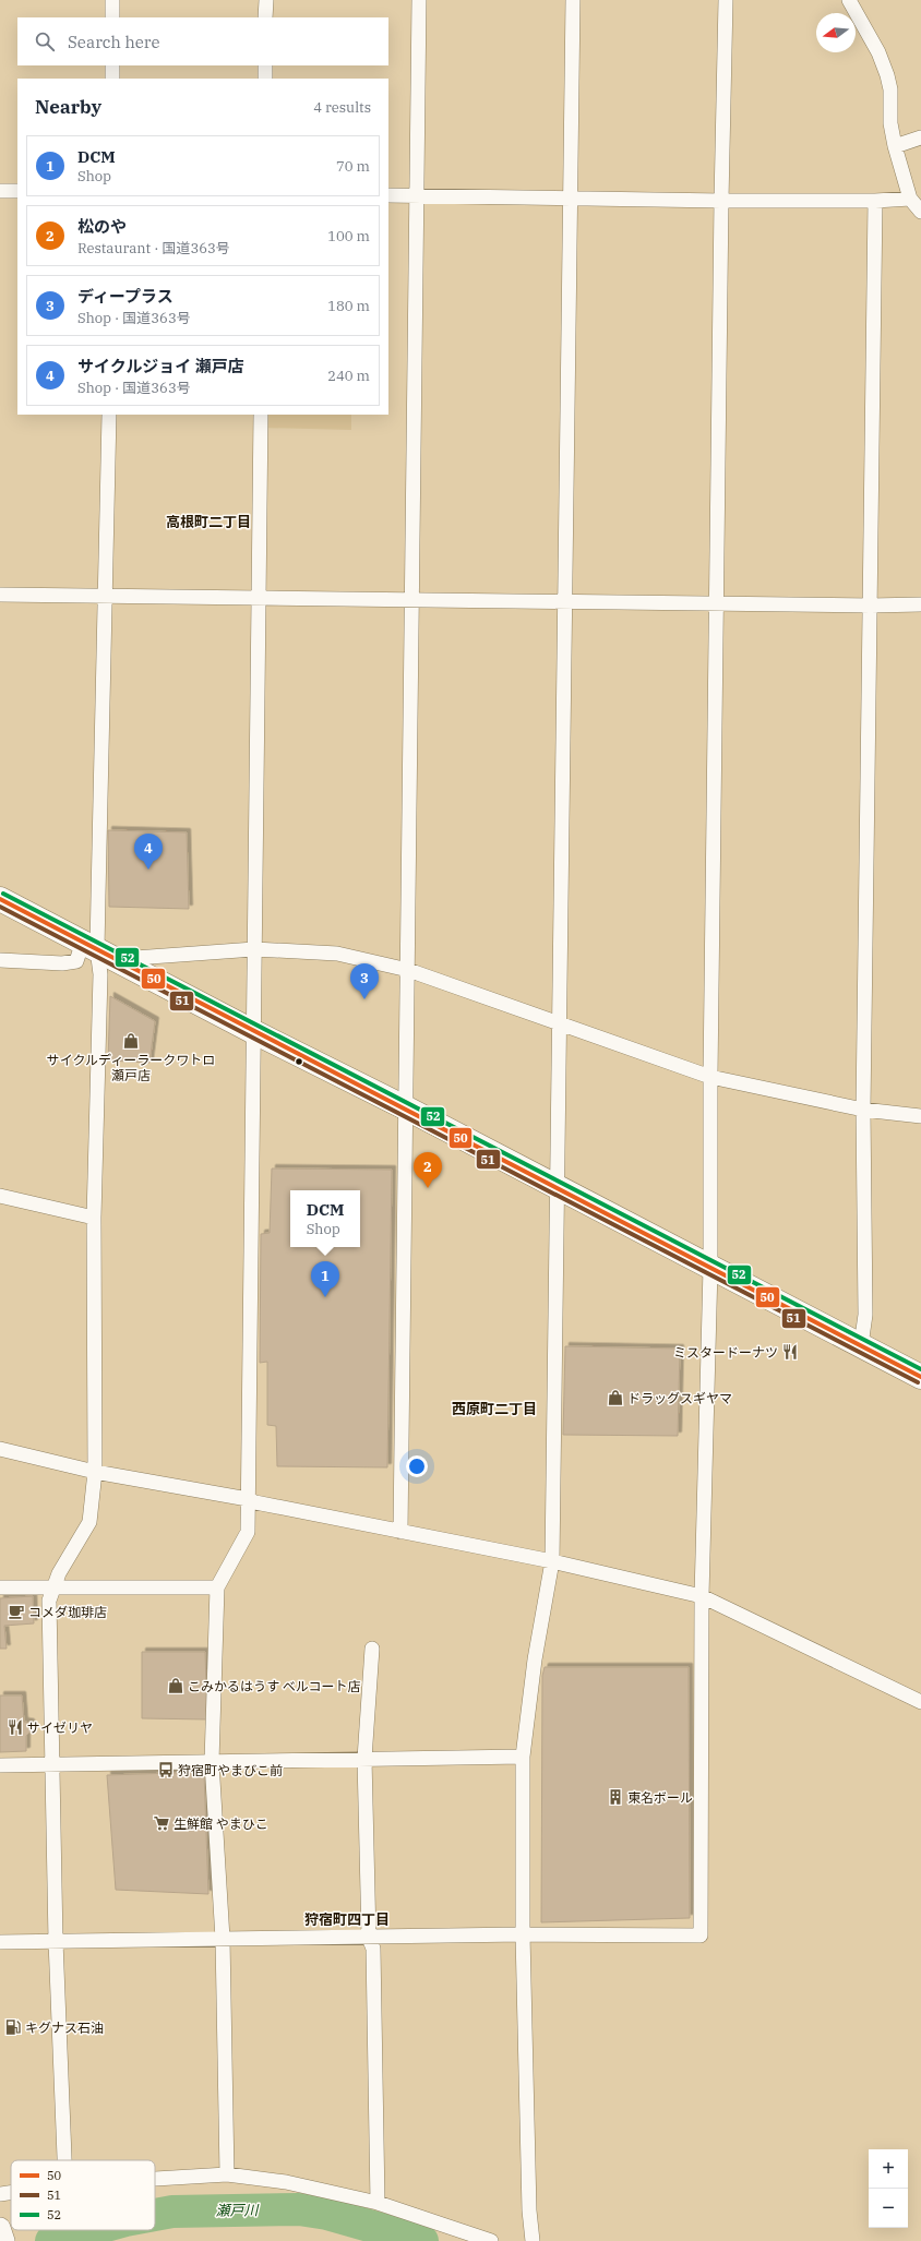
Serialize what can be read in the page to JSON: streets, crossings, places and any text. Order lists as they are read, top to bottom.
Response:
{
  "districts": ["高根町二丁目", "西原町二丁目", "狩宿町四丁目"],
  "water": ["瀬戸川"],
  "places": {
    "shop": ["サイクルディーラークワトロ 瀬戸店", "ドラッグスギヤマ", "こみかるはうす ベルコート店"],
    "restaurant": ["ミスタードーナツ", "サイゼリヤ"],
    "cafe": ["コメダ珈琲店"],
    "bus stop": ["狩宿町やまびこ前"],
    "building": ["東名ボール"],
    "supermarket": ["生鮮館 やまひこ"],
    "fuel station": ["キグナス石油"]
  },
  "lines": ["transit line 52", "transit line 50", "transit line 51"],
  "legend": ["50", "51", "52"],
  "north": "left",
  "page": {
    "search": "Search here",
    "heading": ["Nearby", "4 results"],
    "list": [
      {
        "mark": "1",
        "name": "DCM",
        "note": "Shop",
        "value": "70 m"
      },
      {
        "mark": "2",
        "name": "松のや",
        "note": "Restaurant · 国道363号",
        "value": "100 m"
      },
      {
        "mark": "3",
        "name": "ディープラス",
        "note": "Shop · 国道363号",
        "value": "180 m"
      },
      {
        "mark": "4",
        "name": "サイクルジョイ 瀬戸店",
        "note": "Shop · 国道363号",
        "value": "240 m"
      }
    ],
    "pins": [
      "4",
      "3",
      "2",
      "1"
    ],
    "popup": ["DCM", "Shop"],
    "map_buttons": ["+", "−"]
  }
}
